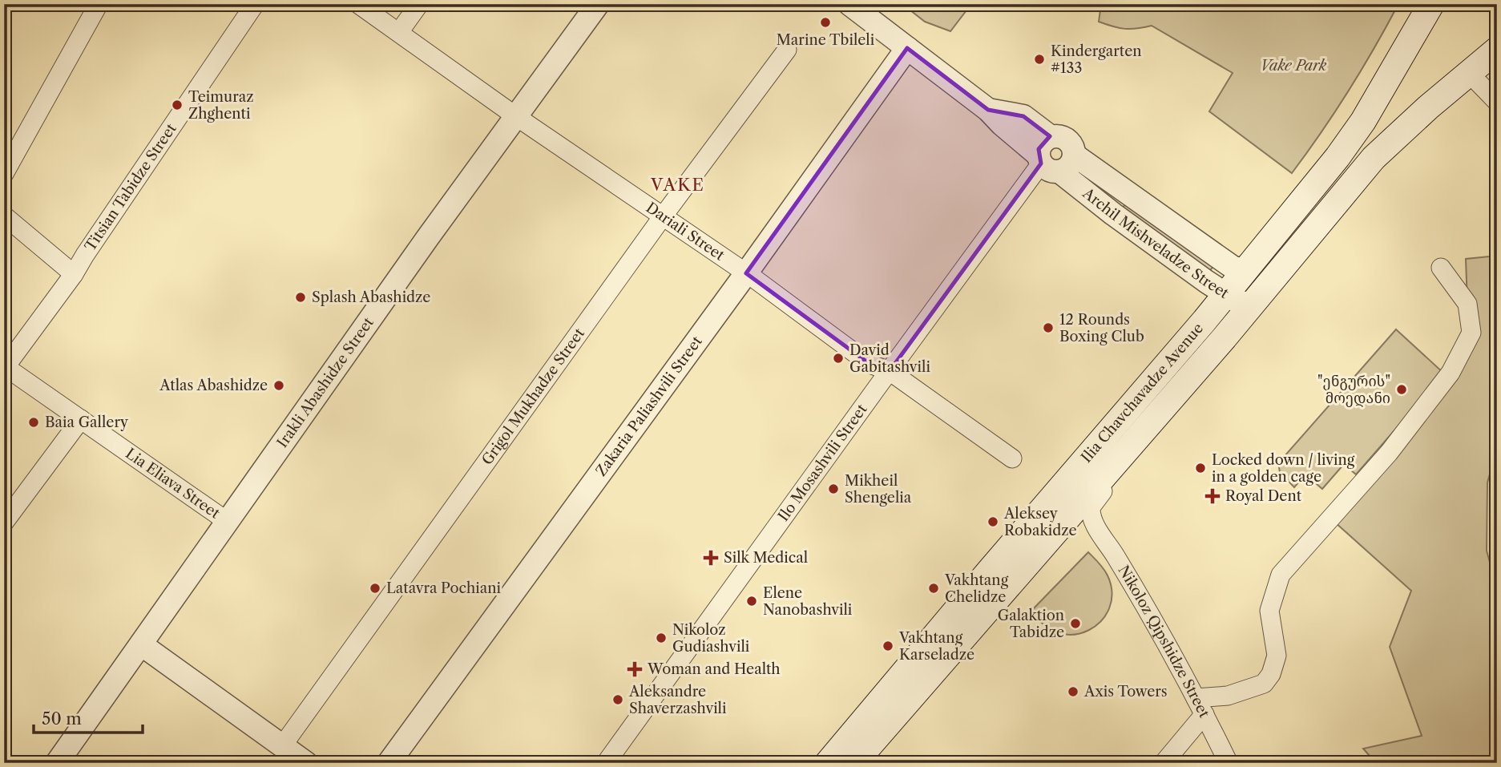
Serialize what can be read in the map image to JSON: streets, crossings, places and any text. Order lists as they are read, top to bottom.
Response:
{
  "streets": {
    "main road": ["Ilia Chavchavadze Avenue"],
    "street": [
      "Titsian Tabidze Street",
      "Dariali Street",
      "Archil Mishveladze Street",
      "Irakli Abashidze Street",
      "Grigol Mukhadze Street",
      "Zakaria Paliashvili Street",
      "Ilo Mosashvili Street",
      "Lia Eliava Street",
      "Nikoloz Qipshidze Street"
    ]
  },
  "crossings": [
    ["Titsian Tabidze Street", "Lia Eliava Street"],
    ["Dariali Street", "Irakli Abashidze Street"],
    ["Dariali Street", "Grigol Mukhadze Street"],
    ["Dariali Street", "Zakaria Paliashvili Street"],
    ["Dariali Street", "Ilo Mosashvili Street"],
    ["Archil Mishveladze Street", "Ilia Chavchavadze Avenue"],
    ["Archil Mishveladze Street", "Zakaria Paliashvili Street"],
    ["Archil Mishveladze Street", "Ilo Mosashvili Street"],
    ["Irakli Abashidze Street", "Lia Eliava Street"]
  ],
  "districts": ["VAKE"],
  "parks": ["Vake Park"],
  "places": {
    "other": [
      "Marine Tbileli",
      "Kindergarten #133",
      "Teimuraz Zhghenti",
      "Splash Abashidze",
      "12 Rounds Boxing Club",
      "David Gabitashvili",
      "Atlas Abashidze",
      "\"ენგურის\" მოედანი",
      "Baia Gallery",
      "Locked down / living in a golden cage",
      "Mikheil Shengelia",
      "Aleksey Robakidze",
      "Latavra Pochiani",
      "Vakhtang Chelidze",
      "Elene Nanobashvili",
      "Galaktion Tabidze",
      "Nikoloz Gudiashvili",
      "Vakhtang Karseladze",
      "Axis Towers",
      "Aleksandre Shaverzashvili"
    ],
    "health": ["Royal Dent", "Silk Medical", "Woman and Health"]
  },
  "scale_bar": "50 m"
}
